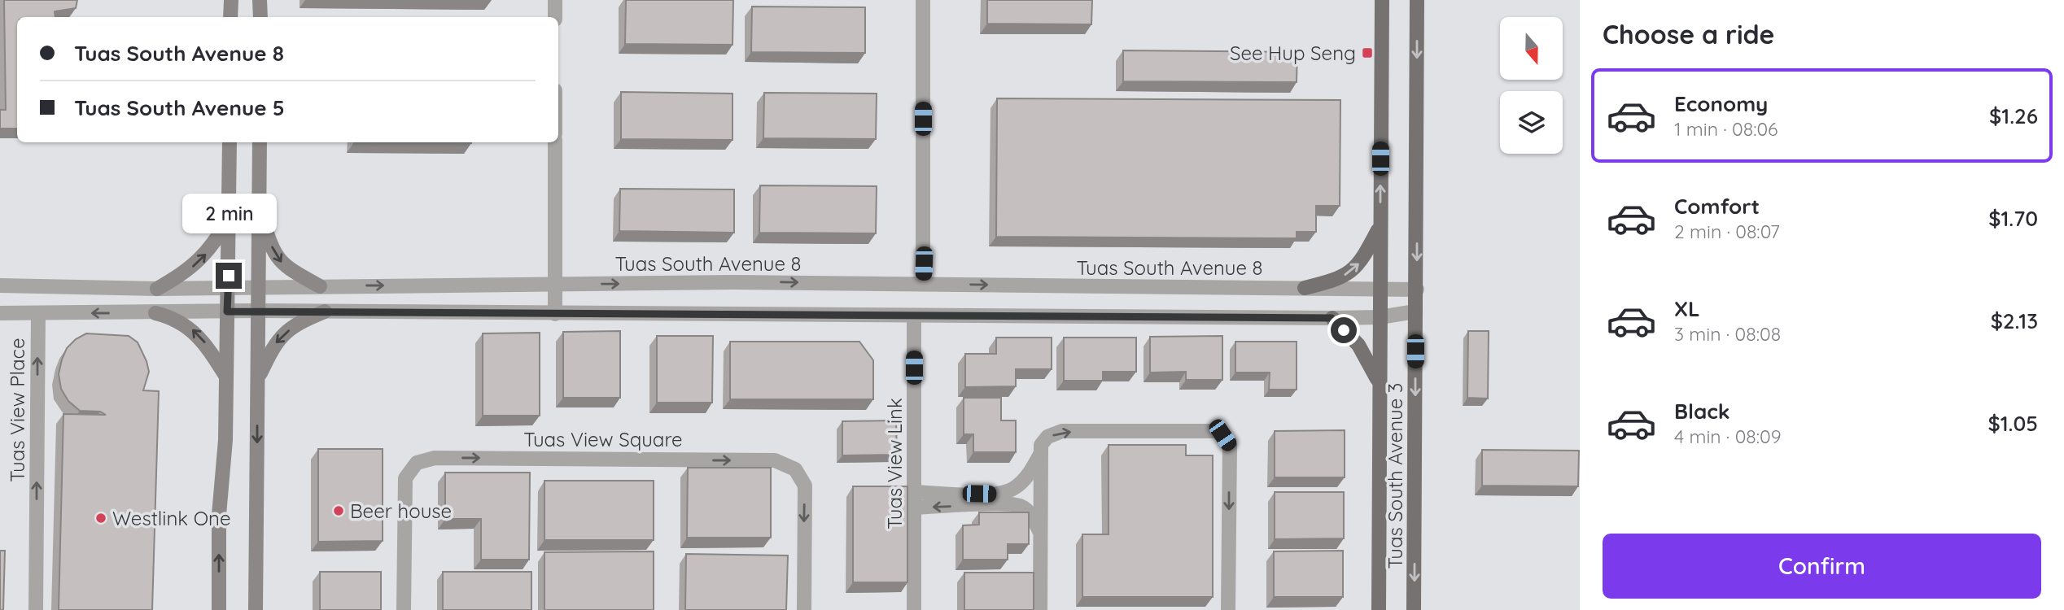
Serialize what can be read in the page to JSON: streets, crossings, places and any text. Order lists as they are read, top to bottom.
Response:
{
  "streets": {
    "main road": ["Tuas South Avenue 3"],
    "street": [
      "Tuas South Avenue 8",
      "Tuas View Place",
      "Tuas View Square",
      "Tuas View Link"
    ]
  },
  "crossings": [
    ["Tuas South Avenue 8", "Tuas South Avenue 3"]
  ],
  "one_way": ["Tuas View Place"],
  "places": {
    "transit": ["See Hup Seng"],
    "other": ["Beer house", "Westlink One"]
  },
  "north": "bottom",
  "page": {
    "heading": "Choose a ride",
    "banner": ["Tuas South Avenue 8", "Tuas South Avenue 5"],
    "list": [
      {
        "name": "Economy",
        "note": "1 min · 08:06",
        "value": "$1.26"
      },
      {
        "name": "Comfort",
        "note": "2 min · 08:07",
        "value": "$1.70"
      },
      {
        "name": "XL",
        "note": "3 min · 08:08",
        "value": "$2.13"
      },
      {
        "name": "Black",
        "note": "4 min · 08:09",
        "value": "$1.05"
      }
    ],
    "bubble": "2 min",
    "buttons": "Confirm"
  }
}
